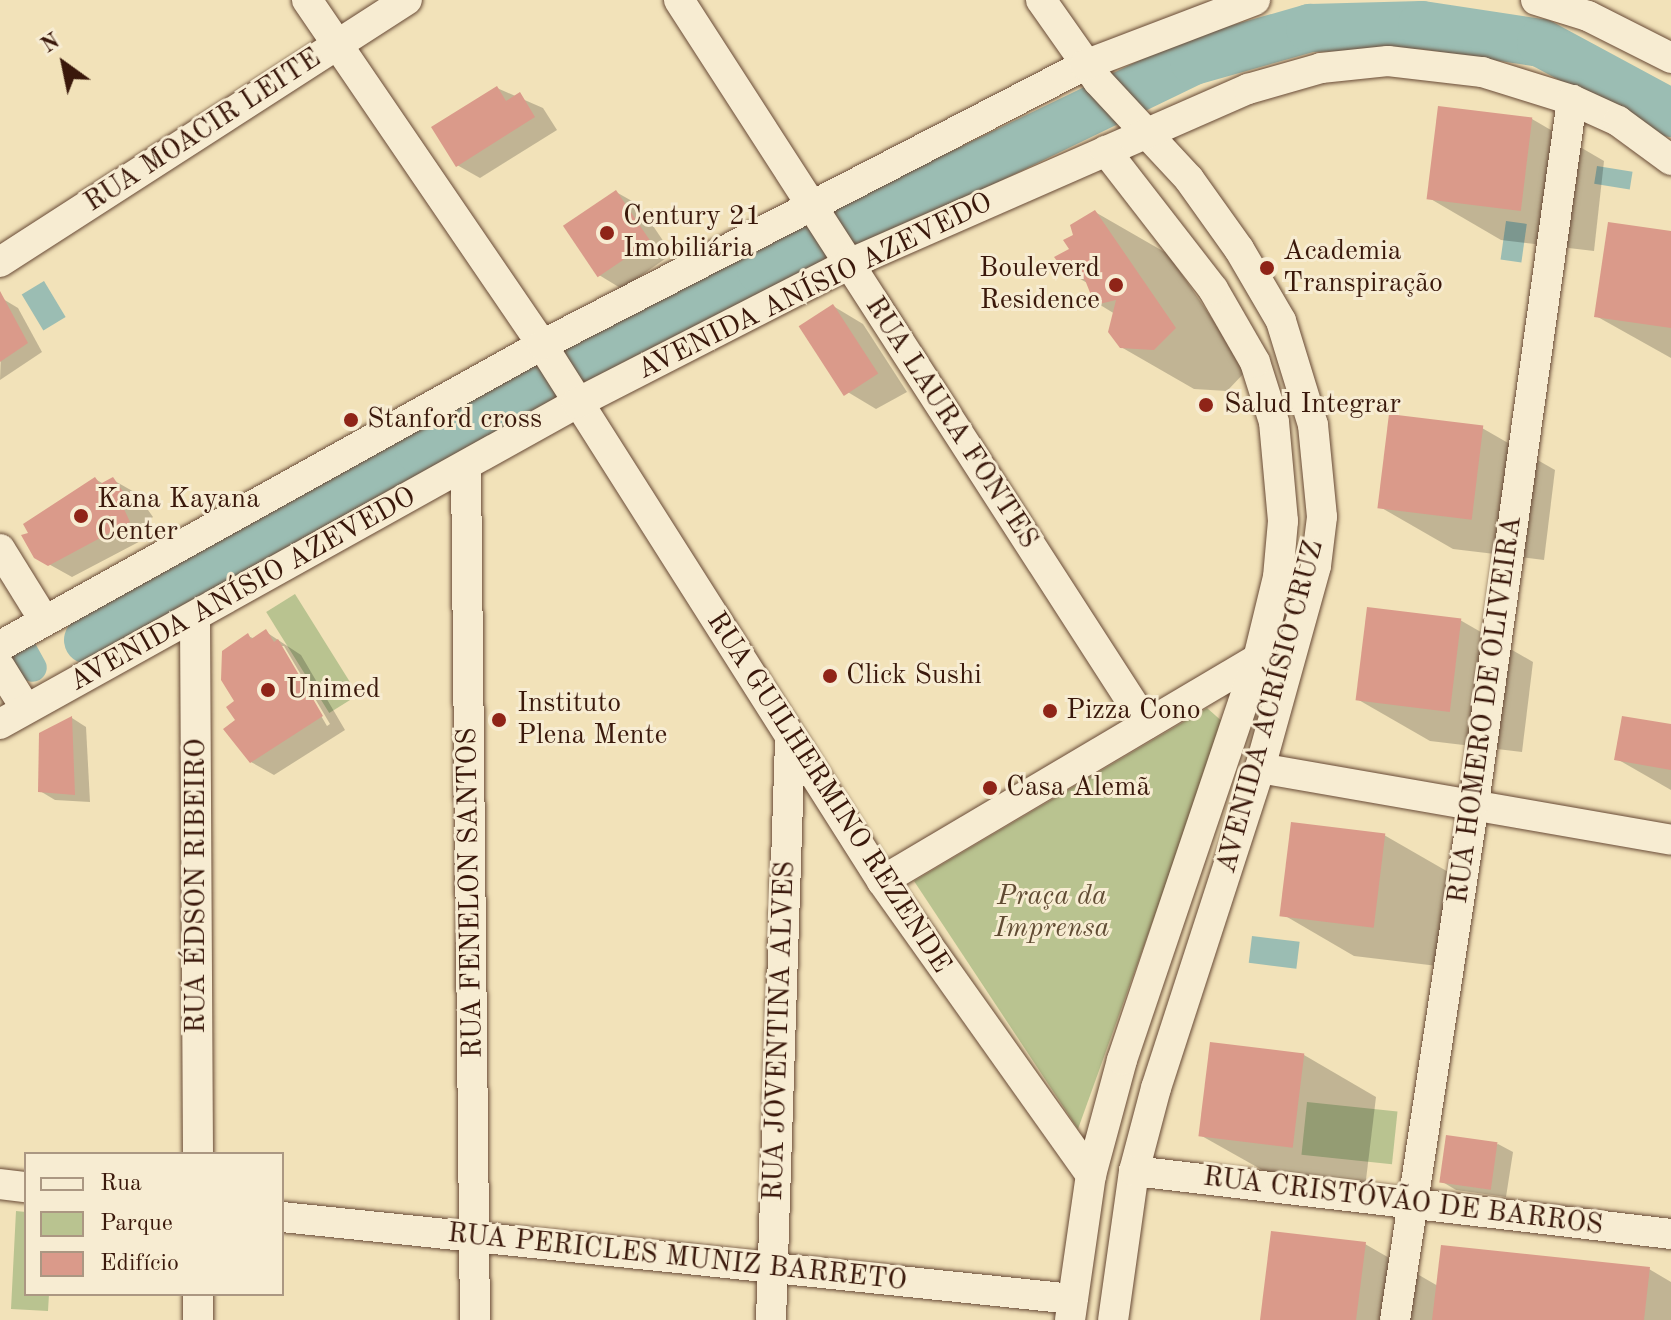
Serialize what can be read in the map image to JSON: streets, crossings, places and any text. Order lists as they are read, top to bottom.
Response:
{
  "streets": {
    "street": [
      "RUA MOACIR LEITE",
      "AVENIDA ANÍSIO AZEVEDO",
      "RUA LAURA FONTES",
      "AVENIDA ACRÍSIO CRUZ",
      "RUA HOMERO DE OLIVEIRA",
      "RUA GUILHERMINO REZENDE",
      "RUA ÉDSON RIBEIRO",
      "RUA FENELON SANTOS",
      "RUA JOVENTINA ALVES",
      "RUA CRISTÓVÃO DE BARROS",
      "RUA PERICLES MUNIZ BARRETO"
    ]
  },
  "crossings": [
    ["AVENIDA ANÍSIO AZEVEDO", "RUA LAURA FONTES"],
    ["AVENIDA ANÍSIO AZEVEDO", "AVENIDA ACRÍSIO CRUZ"],
    ["AVENIDA ANÍSIO AZEVEDO", "RUA HOMERO DE OLIVEIRA"],
    ["AVENIDA ANÍSIO AZEVEDO", "RUA GUILHERMINO REZENDE"],
    ["AVENIDA ANÍSIO AZEVEDO", "RUA ÉDSON RIBEIRO"],
    ["AVENIDA ANÍSIO AZEVEDO", "RUA FENELON SANTOS"],
    ["AVENIDA ACRÍSIO CRUZ", "RUA GUILHERMINO REZENDE"],
    ["AVENIDA ACRÍSIO CRUZ", "RUA CRISTÓVÃO DE BARROS"],
    ["AVENIDA ACRÍSIO CRUZ", "RUA PERICLES MUNIZ BARRETO"],
    ["RUA HOMERO DE OLIVEIRA", "RUA CRISTÓVÃO DE BARROS"],
    ["RUA GUILHERMINO REZENDE", "RUA JOVENTINA ALVES"],
    ["RUA FENELON SANTOS", "RUA PERICLES MUNIZ BARRETO"],
    ["RUA JOVENTINA ALVES", "RUA PERICLES MUNIZ BARRETO"]
  ],
  "parks": ["Praça da Imprensa"],
  "places": [
    "Century 21 Imobiliária",
    "Academia Transpiração",
    "Bouleverd Residence",
    "Salud Integrar",
    "Stanford cross",
    "Kana Kayana Center",
    "Click Sushi",
    "Unimed",
    "Pizza Cono",
    "Instituto Plena Mente",
    "Casa Alemã"
  ],
  "legend": ["Rua", "Parque", "Edifício"],
  "north": "top left"
}
